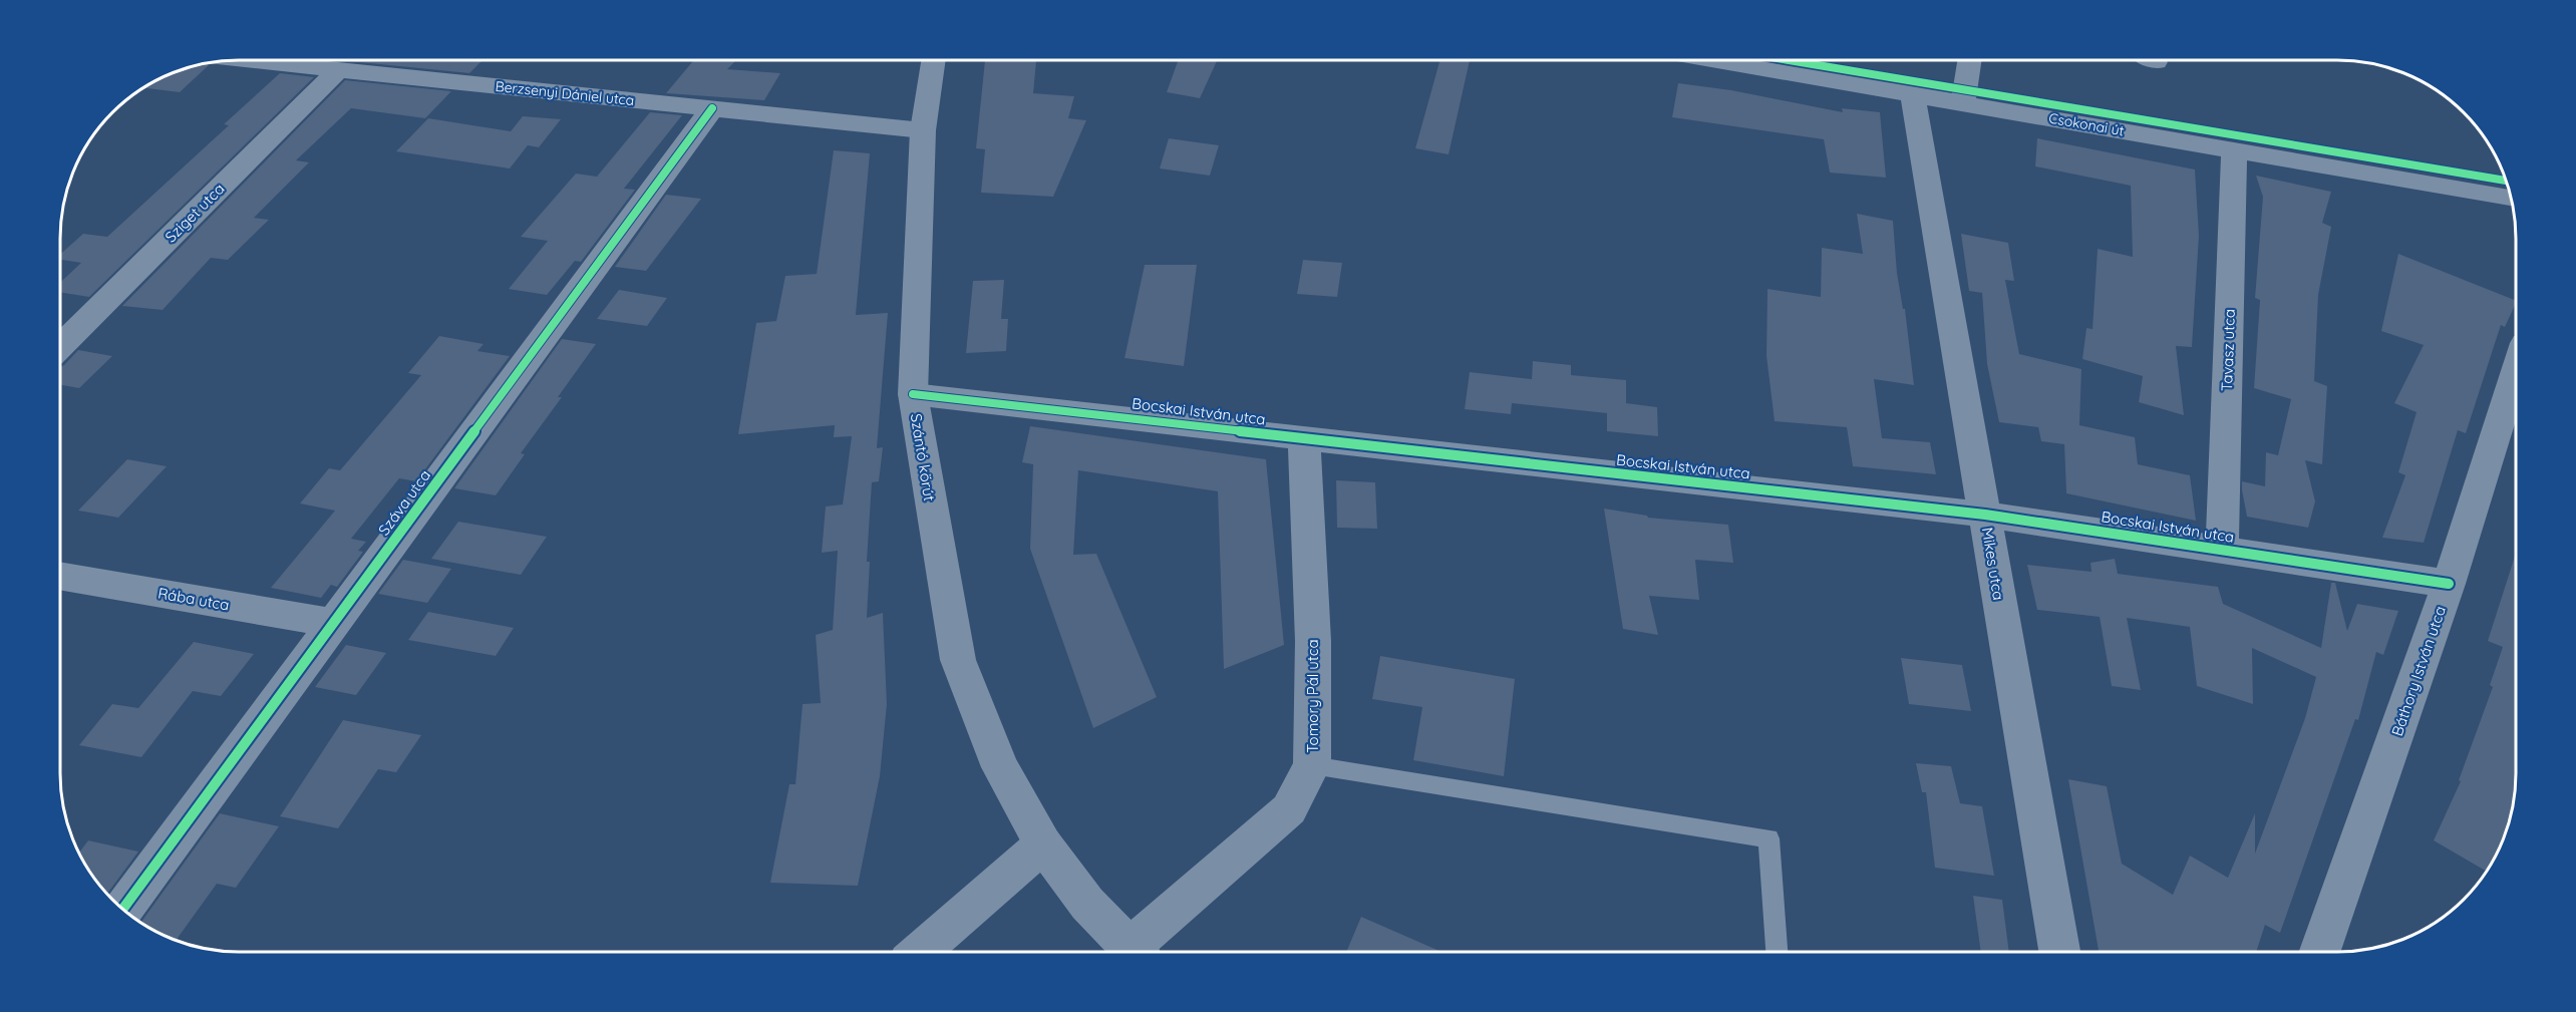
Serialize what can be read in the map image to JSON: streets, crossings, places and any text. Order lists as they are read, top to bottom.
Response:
{
  "streets": {
    "street": [
      "Berzsenyi Dániel utca",
      "Csokonai út",
      "Sziget utca",
      "Tavasz utca",
      "Bocskai István utca",
      "Szántó körút",
      "Száva utca",
      "Mikes utca",
      "Rába utca",
      "Báthory István utca",
      "Tomory Pál utca"
    ]
  },
  "crossings": [
    ["Berzsenyi Dániel utca", "Sziget utca"],
    ["Berzsenyi Dániel utca", "Szántó körút"],
    ["Berzsenyi Dániel utca", "Száva utca"],
    ["Csokonai út", "Tavasz utca"],
    ["Csokonai út", "Mikes utca"],
    ["Tavasz utca", "Bocskai István utca"],
    ["Bocskai István utca", "Szántó körút"],
    ["Bocskai István utca", "Mikes utca"],
    ["Bocskai István utca", "Báthory István utca"],
    ["Bocskai István utca", "Tomory Pál utca"],
    ["Száva utca", "Rába utca"]
  ]
}
